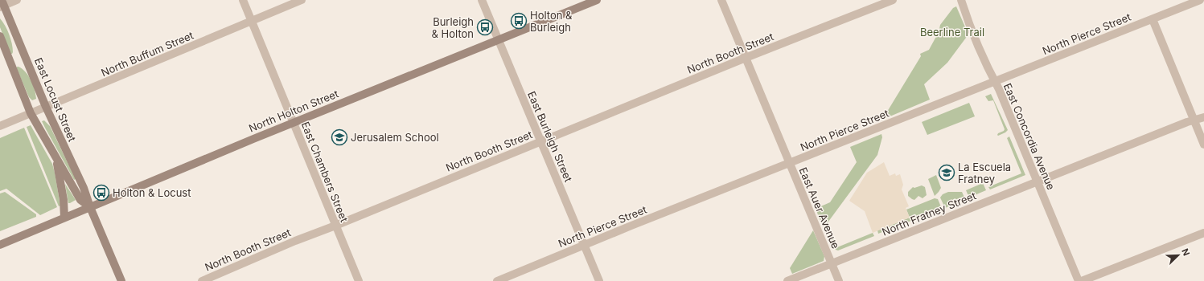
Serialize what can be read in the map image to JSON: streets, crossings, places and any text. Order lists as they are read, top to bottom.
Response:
{
  "streets": {
    "main road": ["East Locust Street", "North Holton Street"],
    "street": [
      "North Pierce Street",
      "North Booth Street",
      "North Buffum Street",
      "East Burleigh Street",
      "East Concordia Avenue",
      "East Chambers Street",
      "East Auer Avenue",
      "North Fratney Street"
    ]
  },
  "crossings": [
    ["North Pierce Street", "East Burleigh Street"],
    ["North Pierce Street", "East Concordia Avenue"],
    ["North Pierce Street", "East Auer Avenue"],
    ["North Booth Street", "East Burleigh Street"],
    ["North Booth Street", "East Chambers Street"],
    ["North Booth Street", "East Auer Avenue"],
    ["North Buffum Street", "East Locust Street"],
    ["North Buffum Street", "East Chambers Street"],
    ["East Locust Street", "North Holton Street"],
    ["North Holton Street", "East Burleigh Street"],
    ["North Holton Street", "East Chambers Street"],
    ["East Concordia Avenue", "North Fratney Street"],
    ["East Auer Avenue", "North Fratney Street"]
  ],
  "parks": ["Beerline Trail"],
  "places": {
    "bus stop": ["Holton & Burleigh", "Burleigh & Holton", "Holton & Locust"],
    "school or university": ["Jerusalem School", "La Escuela Fratney"]
  },
  "north": "top right"
}
